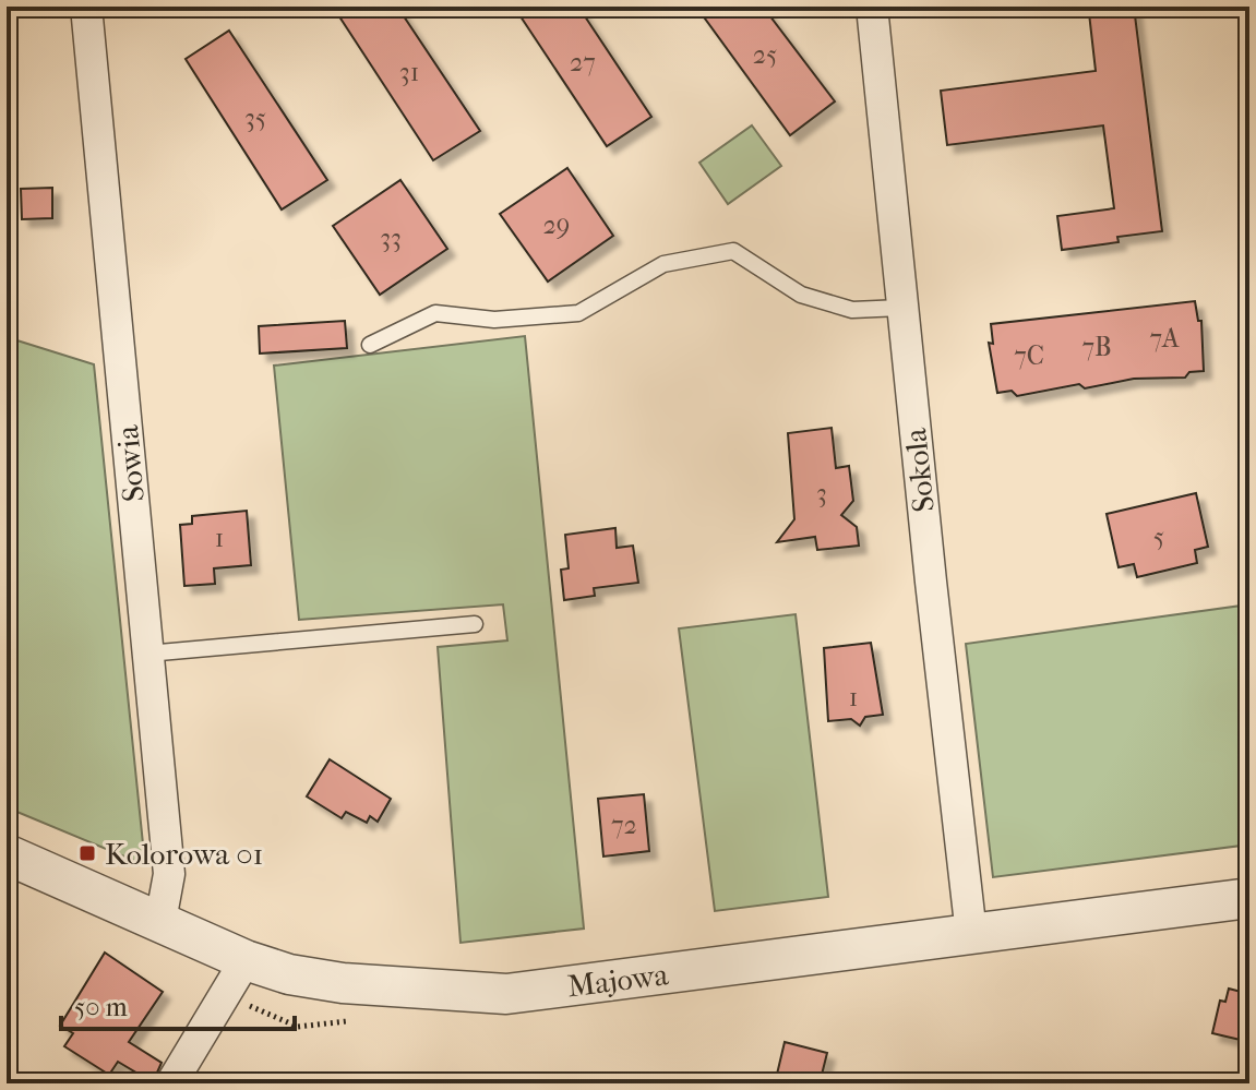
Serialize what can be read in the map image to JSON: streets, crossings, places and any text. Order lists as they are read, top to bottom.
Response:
{
  "streets": {
    "street": ["Sowia", "Sokola", "Majowa"]
  },
  "crossings": [
    ["Sowia", "Majowa"],
    ["Sokola", "Majowa"]
  ],
  "places": {
    "transit": ["Kolorowa 01"]
  },
  "house_numbers": [
    "25",
    "27",
    "31",
    "35",
    "29",
    "33",
    "7A",
    "7B",
    "7C",
    "3",
    "5",
    "1",
    "1",
    "72"
  ],
  "scale_bar": "50 m"
}
